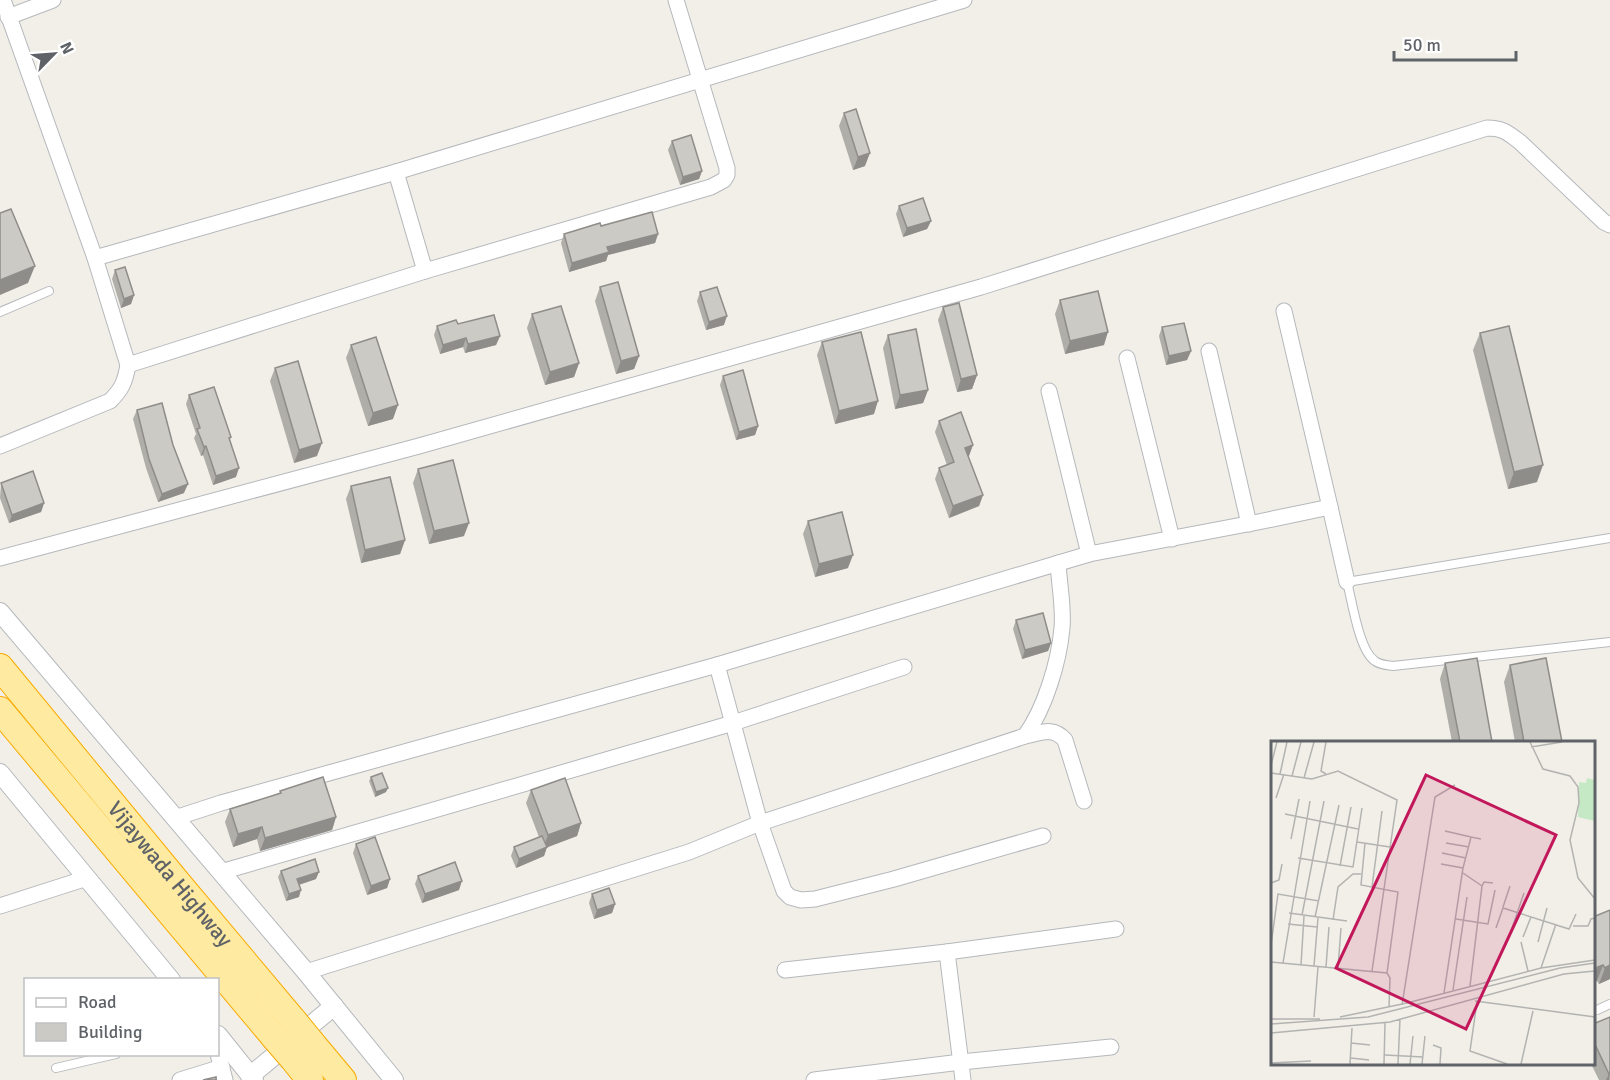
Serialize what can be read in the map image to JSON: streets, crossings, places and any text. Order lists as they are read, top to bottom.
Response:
{
  "streets": {
    "highway": ["Vijaywada Highway"]
  },
  "legend": ["Road", "Building"],
  "scale_bar": "50 m",
  "north": "top right"
}
